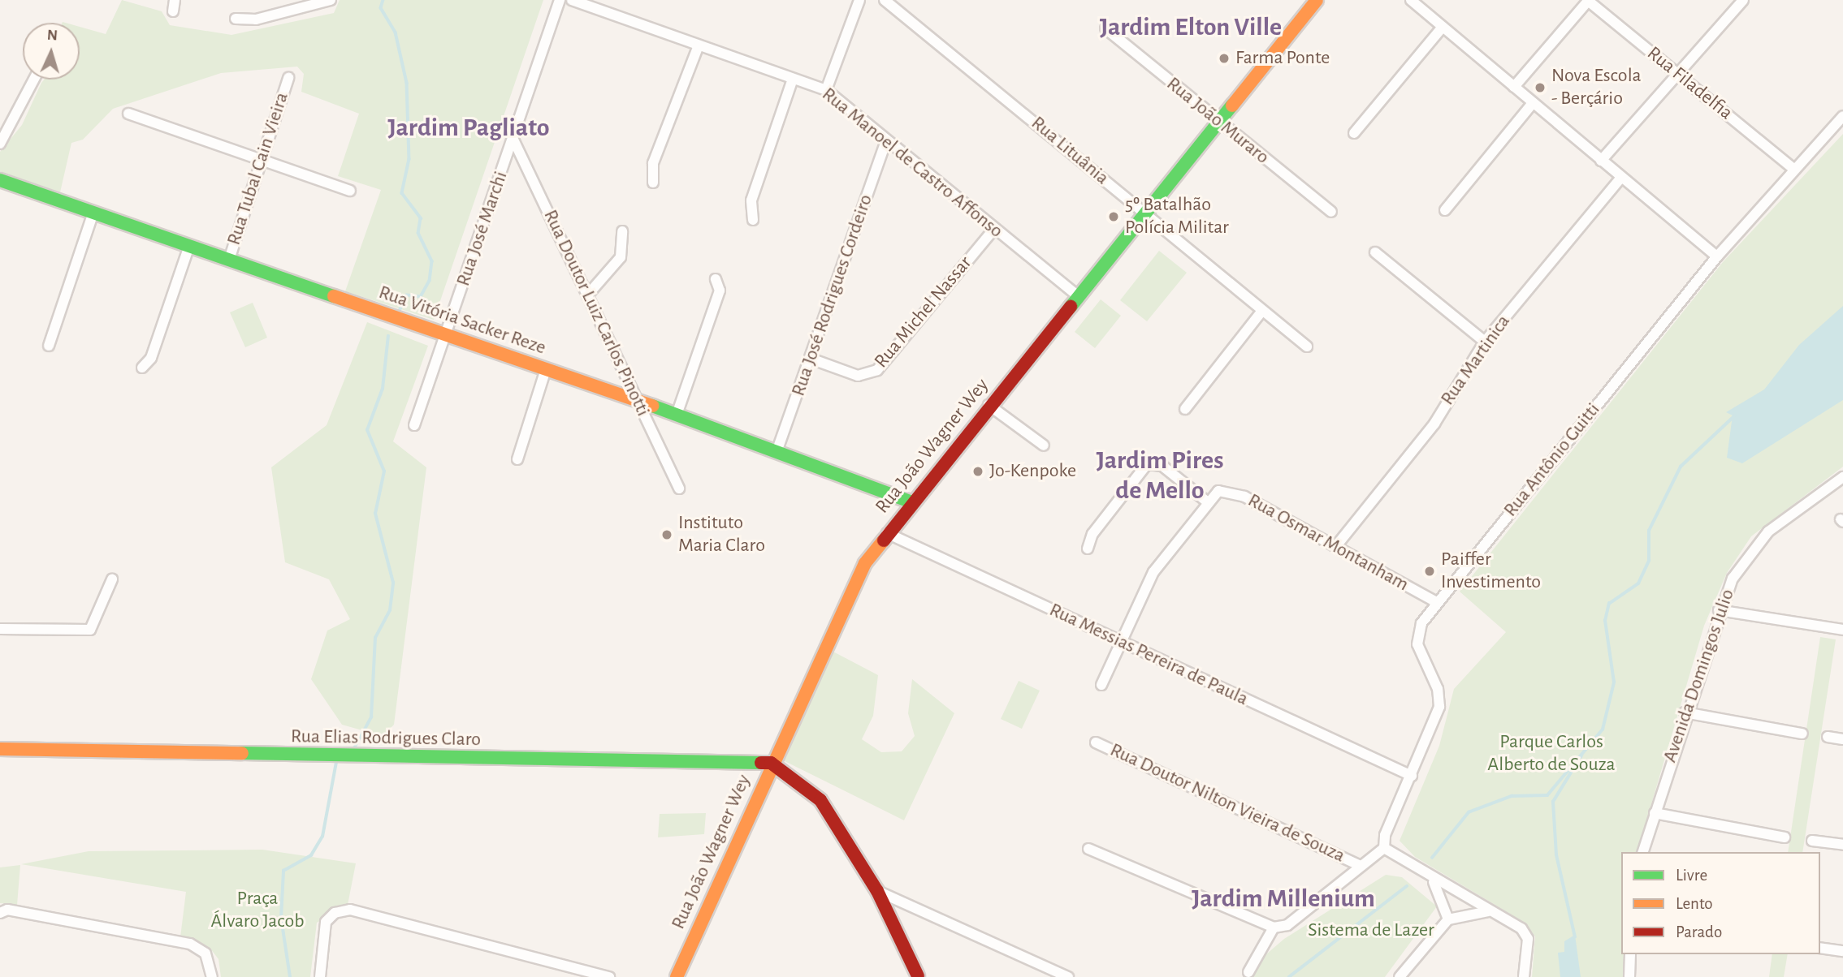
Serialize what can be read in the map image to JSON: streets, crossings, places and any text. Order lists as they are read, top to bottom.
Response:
{
  "streets": {
    "street": [
      "Rua Filadelfia",
      "Rua João Muraro",
      "Rua Lituânia",
      "Rua Manoel de Castro Affonso",
      "Rua Tubal Cain Vieira",
      "Rua José Marchi",
      "Rua José Rodrigues Cordeiro",
      "Rua Michel Nassar",
      "Rua Doutor Luiz Carlos Pinotti",
      "Rua Vitória Sacker Reze",
      "Rua Martinica",
      "Rua João Wagner Wey",
      "Rua Antônio Guitti",
      "Rua Osmar Montanham",
      "Rua Messias Pereira de Paula",
      "Avenida Domingos Julio",
      "Rua Elias Rodrigues Claro",
      "Rua Doutor Nilton Vieira de Souza"
    ]
  },
  "crossings": [
    ["Rua Filadelfia", "Rua Antônio Guitti"],
    ["Rua João Muraro", "Rua João Wagner Wey"],
    ["Rua Lituânia", "Rua João Wagner Wey"],
    ["Rua Manoel de Castro Affonso", "Rua José Rodrigues Cordeiro"],
    ["Rua Manoel de Castro Affonso", "Rua Michel Nassar"],
    ["Rua Manoel de Castro Affonso", "Rua João Wagner Wey"],
    ["Rua Tubal Cain Vieira", "Rua Vitória Sacker Reze"],
    ["Rua José Marchi", "Rua Doutor Luiz Carlos Pinotti"],
    ["Rua José Marchi", "Rua Vitória Sacker Reze"],
    ["Rua José Rodrigues Cordeiro", "Rua Michel Nassar"],
    ["Rua José Rodrigues Cordeiro", "Rua Vitória Sacker Reze"],
    ["Rua Doutor Luiz Carlos Pinotti", "Rua Vitória Sacker Reze"],
    ["Rua Vitória Sacker Reze", "Rua João Wagner Wey"],
    ["Rua Martinica", "Rua Osmar Montanham"],
    ["Rua João Wagner Wey", "Rua Messias Pereira de Paula"],
    ["Rua João Wagner Wey", "Rua Elias Rodrigues Claro"],
    ["Rua Antônio Guitti", "Rua Osmar Montanham"],
    ["Rua Antônio Guitti", "Rua Messias Pereira de Paula"]
  ],
  "districts": [
    "Jardim Elton Ville",
    "Jardim Pagliato",
    "Jardim Pires de Mello",
    "Jardim Millenium"
  ],
  "parks": ["Parque Carlos Alberto de Souza", "Praça Álvaro Jacob", "Sistema de Lazer"],
  "places": [
    "Farma Ponte",
    "Nova Escola - Berçário",
    "5º Batalhão Polícia Militar",
    "Jo-Kenpoke",
    "Instituto Maria Claro",
    "Paiffer Investimento"
  ],
  "legend": ["Livre", "Lento", "Parado"],
  "north": "top"
}
